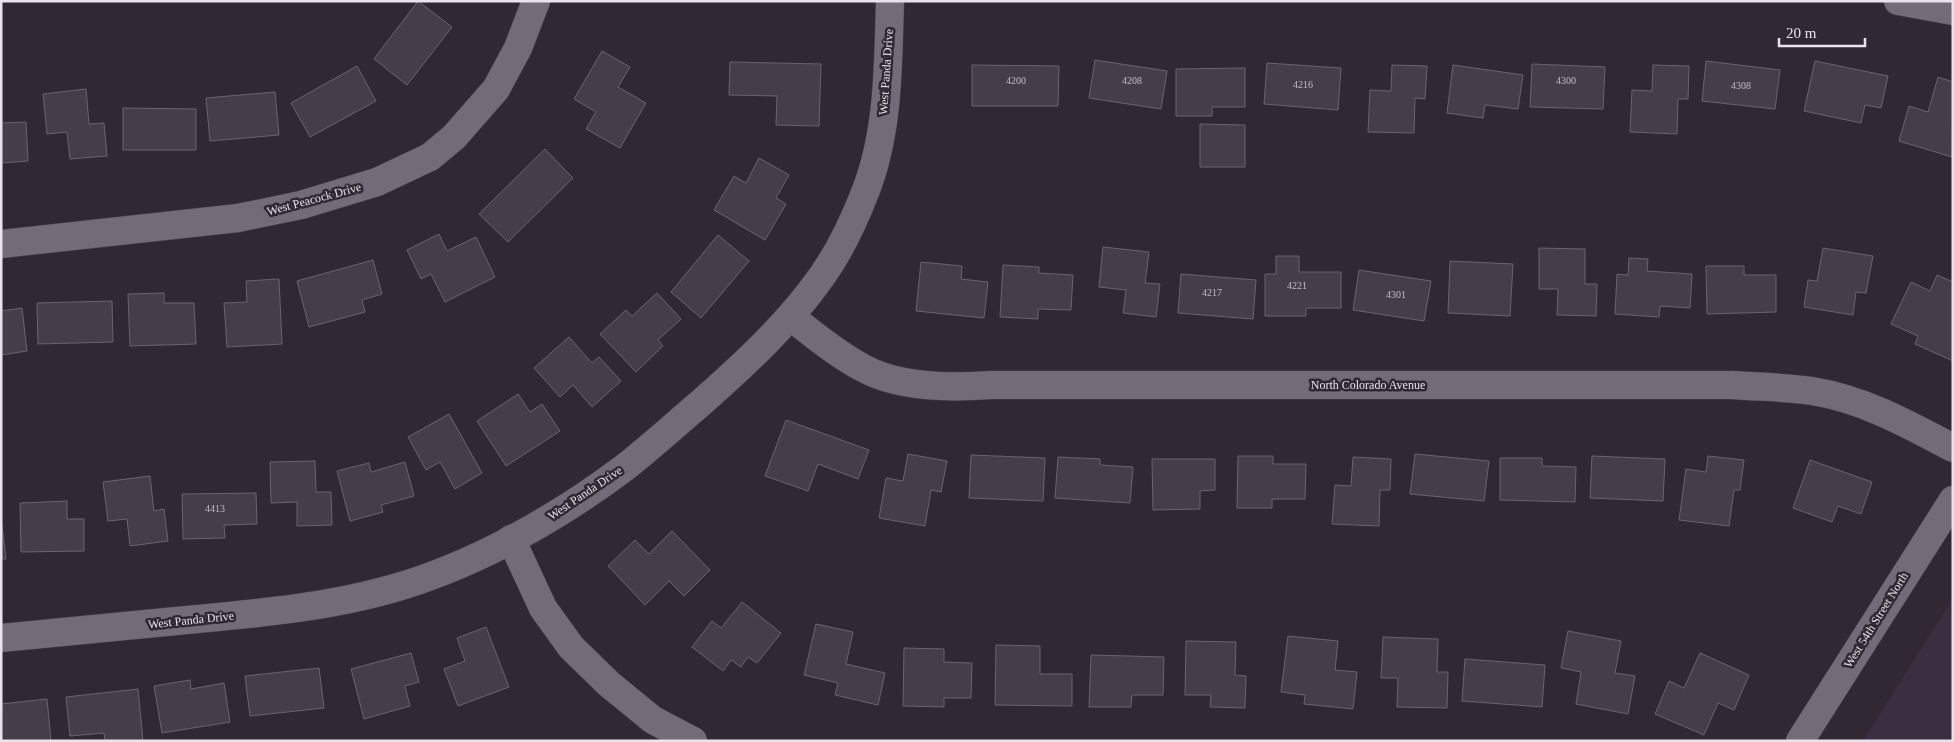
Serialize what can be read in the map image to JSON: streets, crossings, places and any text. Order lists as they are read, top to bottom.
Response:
{
  "streets": {
    "street": [
      "West Panda Drive",
      "West Peacock Drive",
      "North Colorado Avenue",
      "West 54th Street North"
    ]
  },
  "crossings": [
    ["West Panda Drive", "North Colorado Avenue"]
  ],
  "house_numbers": [
    "4200",
    "4208",
    "4300",
    "4216",
    "4308",
    "4221",
    "4217",
    "4301",
    "4413"
  ],
  "scale_bar": "20 m"
}
